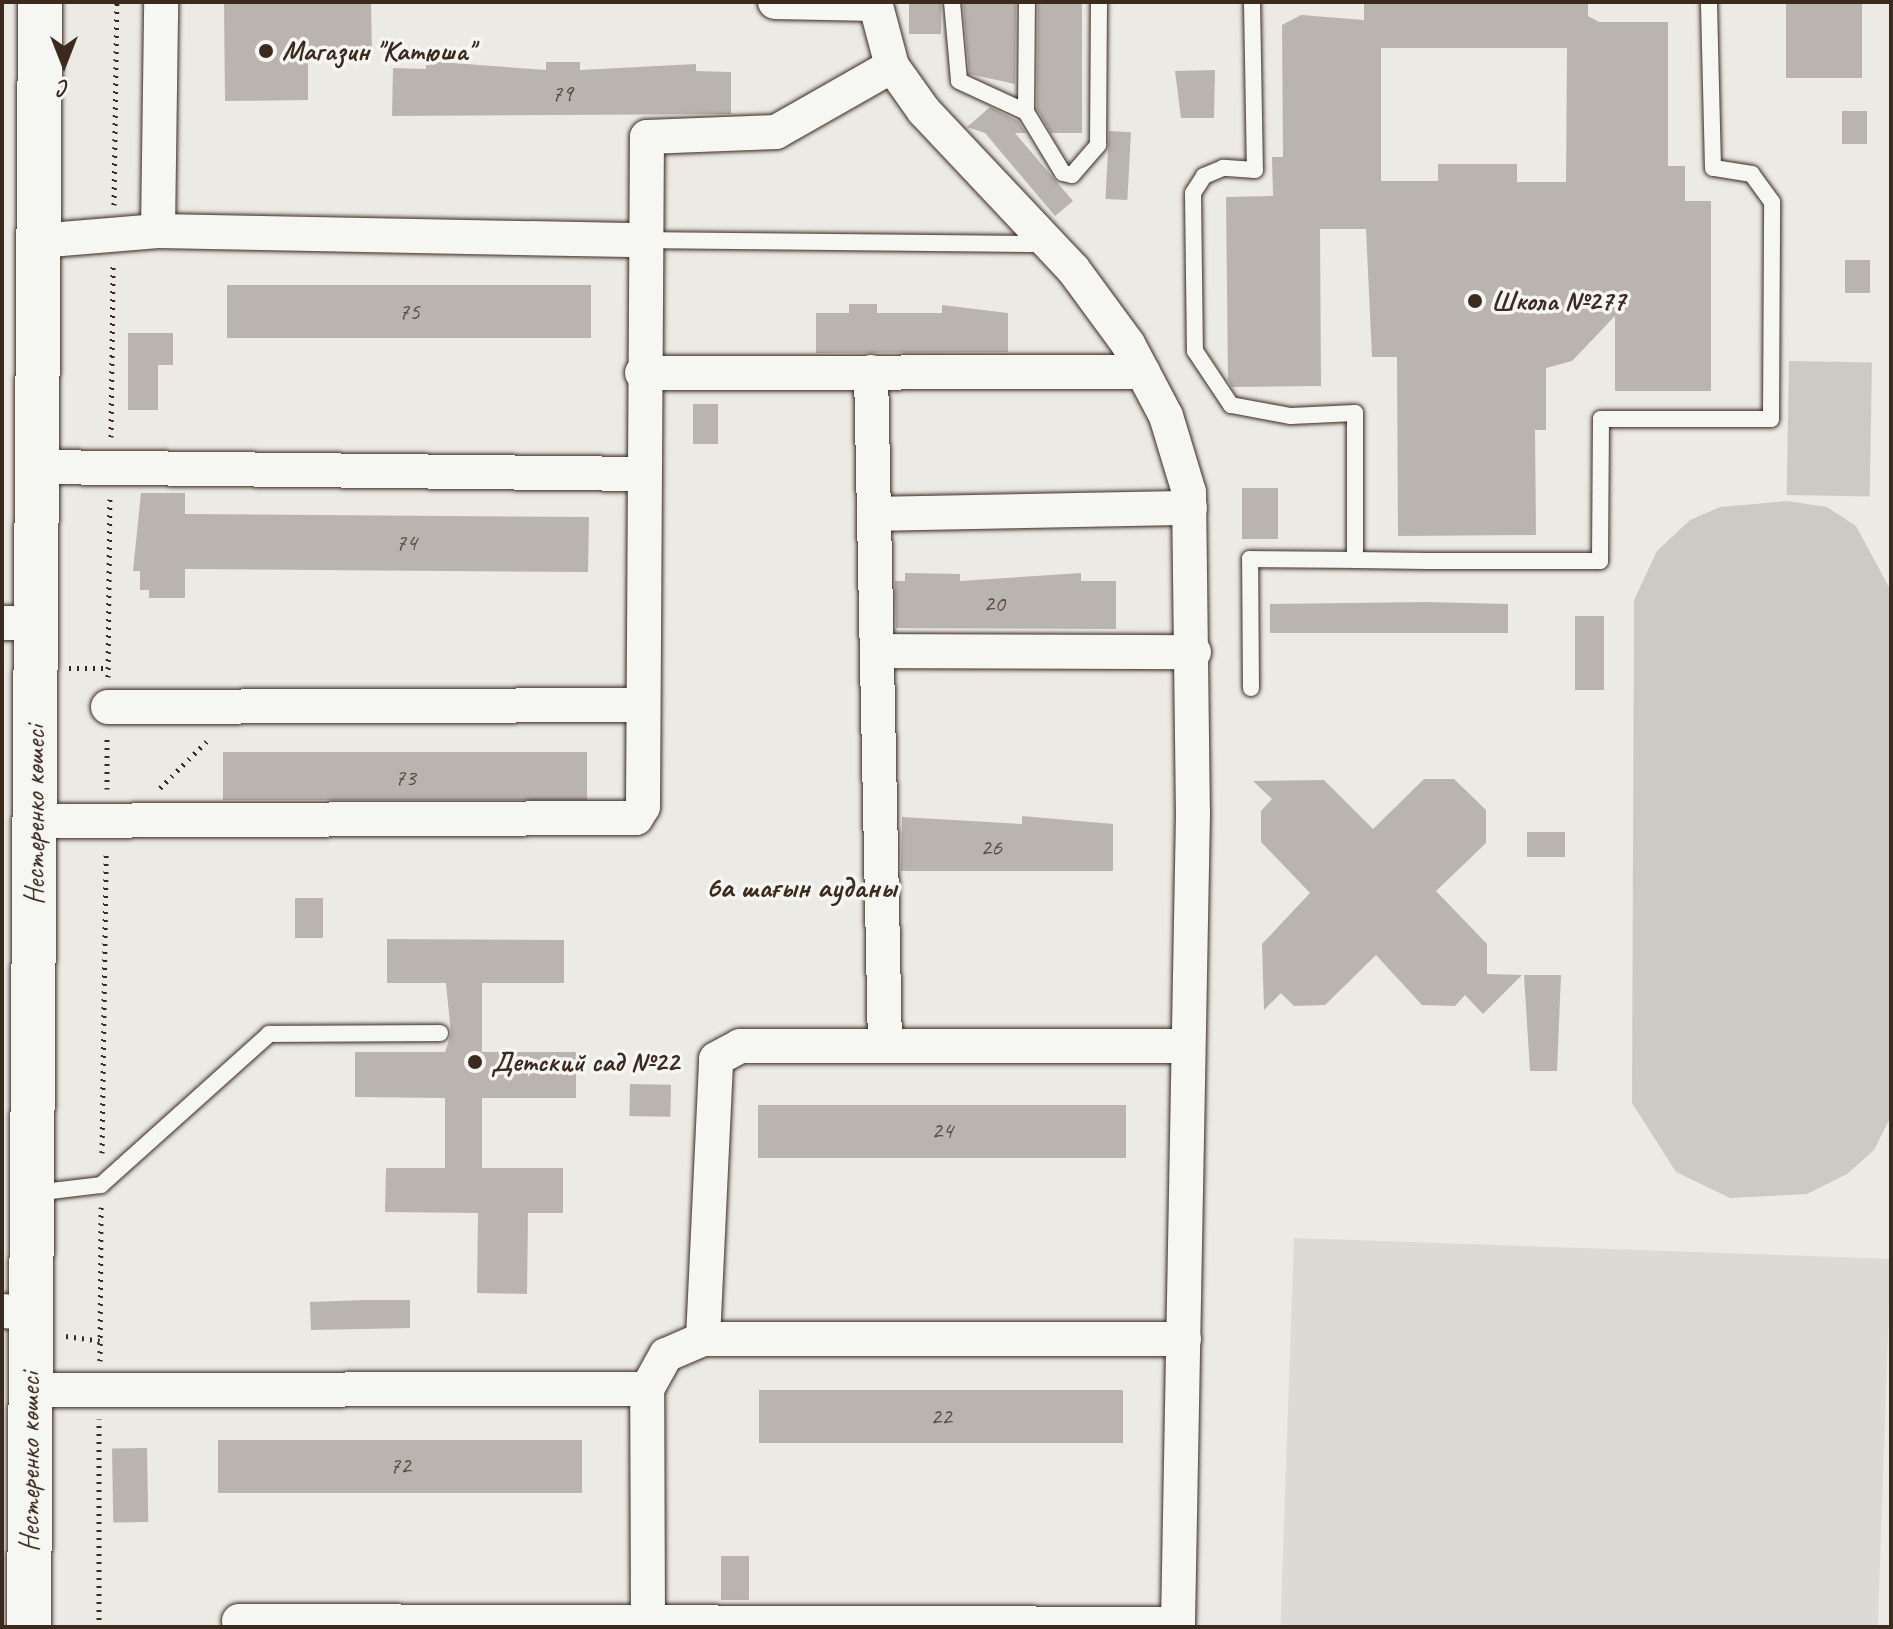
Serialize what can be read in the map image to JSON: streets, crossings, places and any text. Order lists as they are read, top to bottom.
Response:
{
  "streets": {
    "main road": ["Нестеренко көшесі"]
  },
  "districts": ["6а шағын ауданы"],
  "places": ["Магазин \"Катюша\"", "Школа №277", "Детский сад №22"],
  "house_numbers": [
    "79",
    "75",
    "74",
    "20",
    "73",
    "26",
    "24",
    "22",
    "72"
  ],
  "north": "bottom"
}
